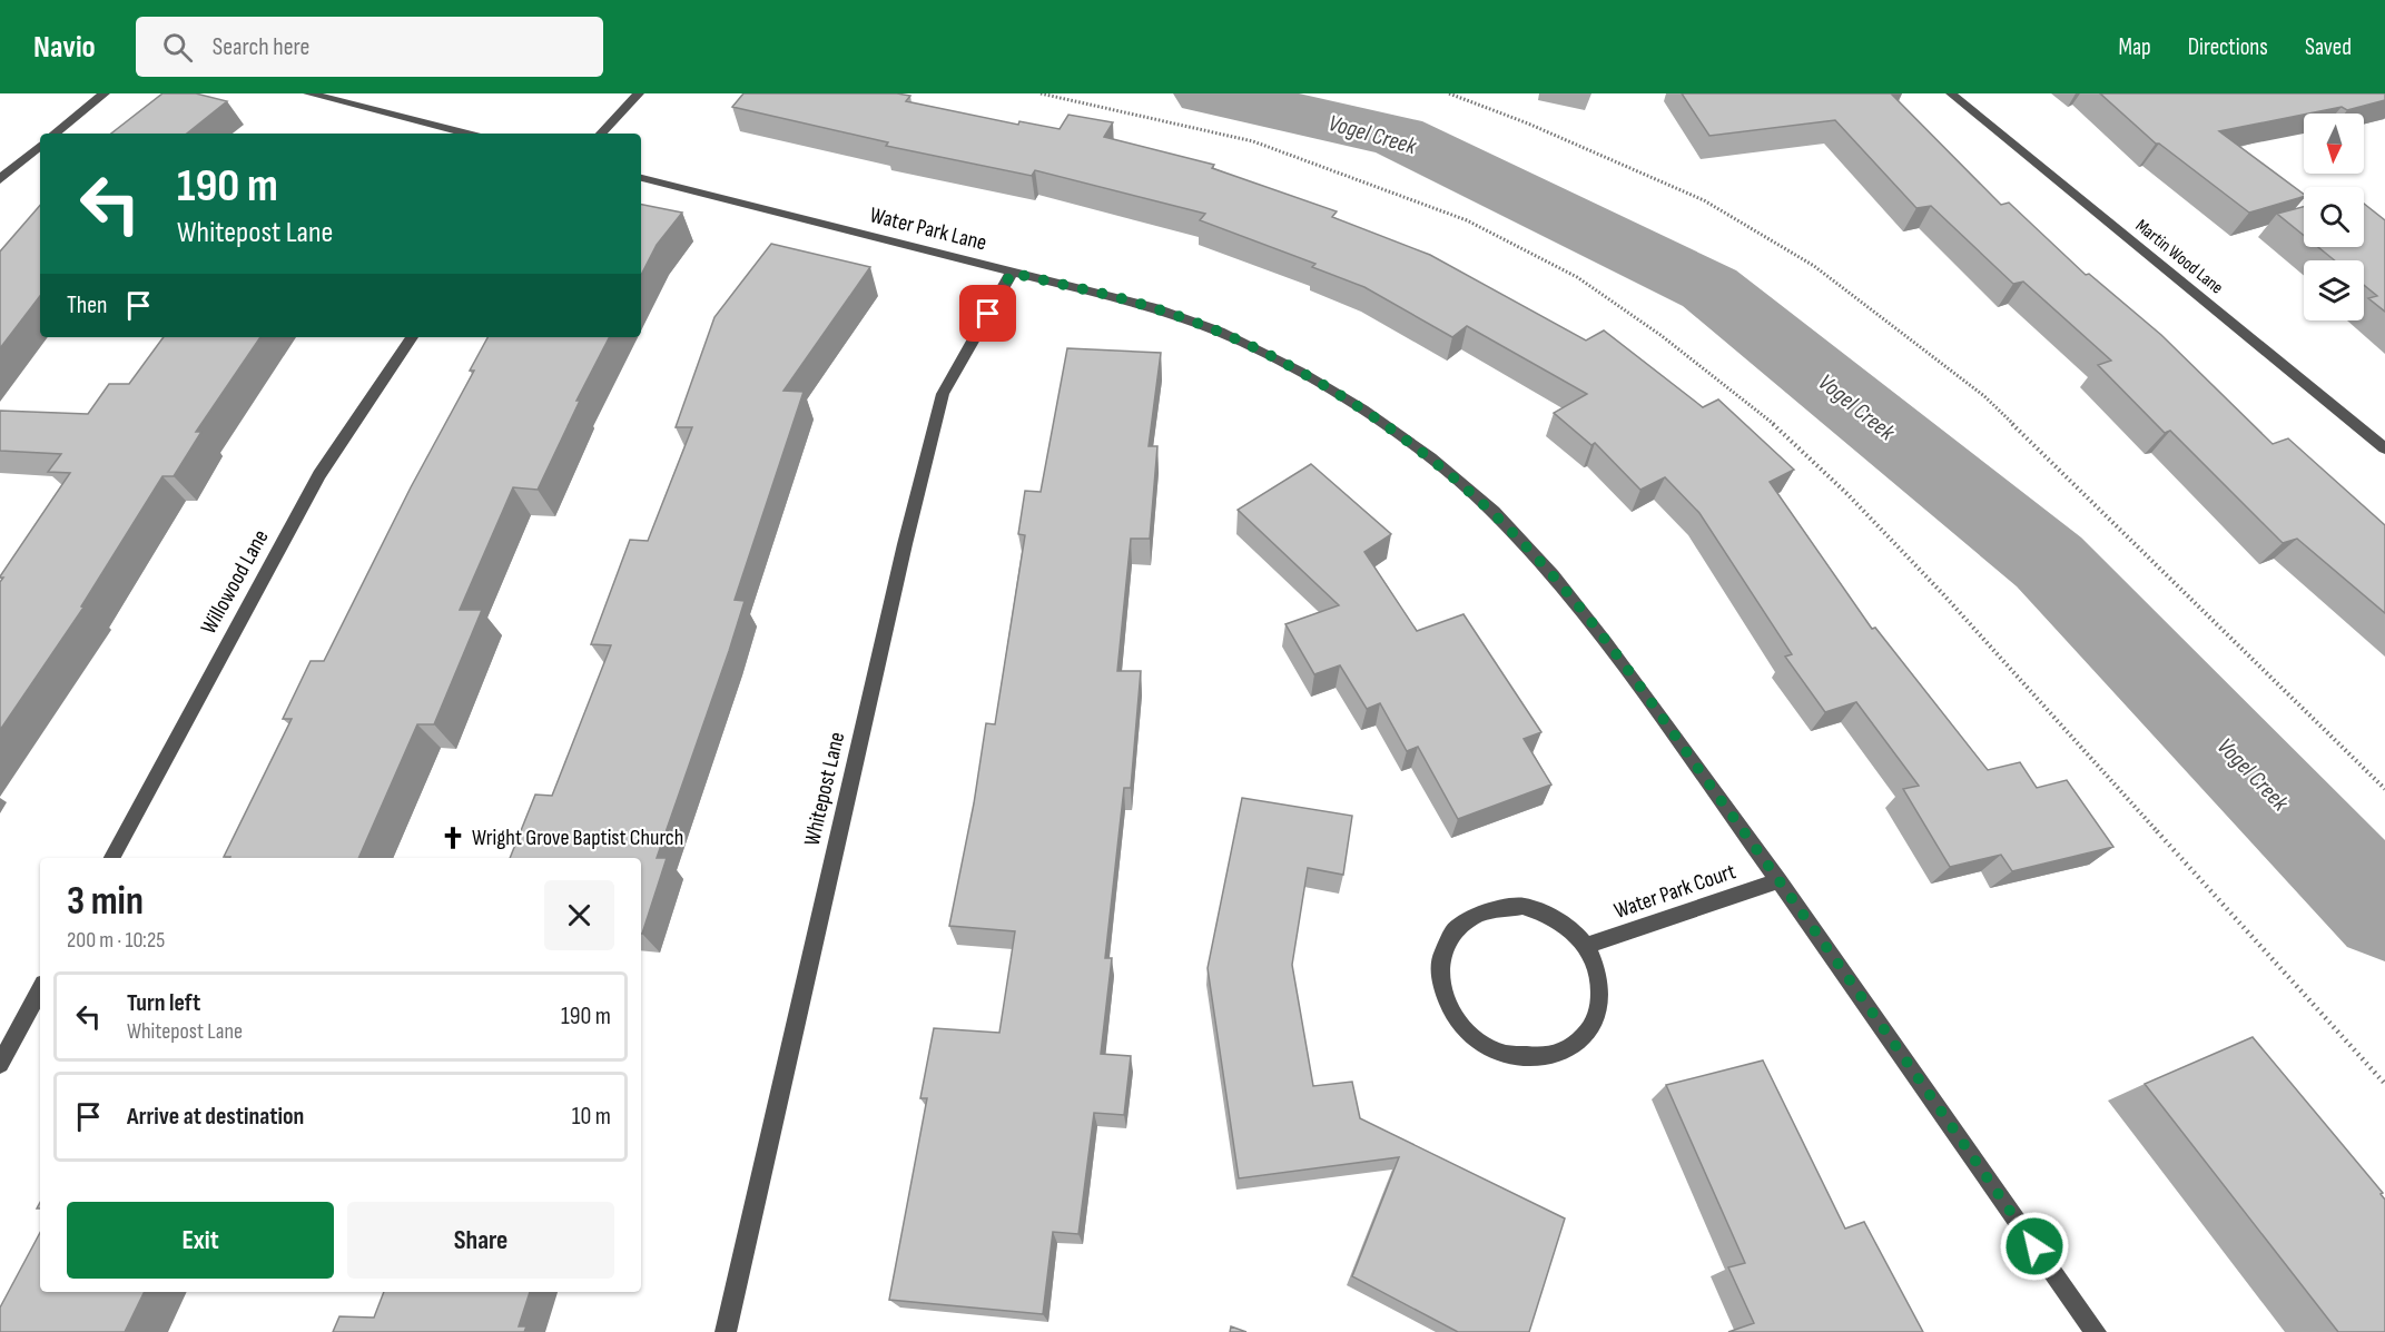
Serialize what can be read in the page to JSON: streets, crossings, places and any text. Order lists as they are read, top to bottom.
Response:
{
  "streets": {
    "street": [
      "Water Park Lane",
      "Martin Wood Lane",
      "Willowood Lane",
      "Whitepost Lane",
      "Water Park Court"
    ]
  },
  "crossings": [
    ["Water Park Lane", "Whitepost Lane"],
    ["Water Park Lane", "Water Park Court"]
  ],
  "water": ["Vogel Creek"],
  "places": {
    "church": ["Wright Grove Baptist Church"]
  },
  "north": "bottom",
  "page": {
    "header": "Navio",
    "search": "Search here",
    "nav": ["Map", "Directions", "Saved"],
    "turn": ["190 m", "Whitepost Lane"],
    "then": "Then",
    "heading": ["3 min", "200 m · 10:25"],
    "list": [
      {
        "name": "Turn left",
        "note": "Whitepost Lane",
        "value": "190 m"
      },
      {
        "name": "Arrive at destination",
        "value": "10 m"
      }
    ],
    "buttons": ["Exit", "Share"]
  }
}
